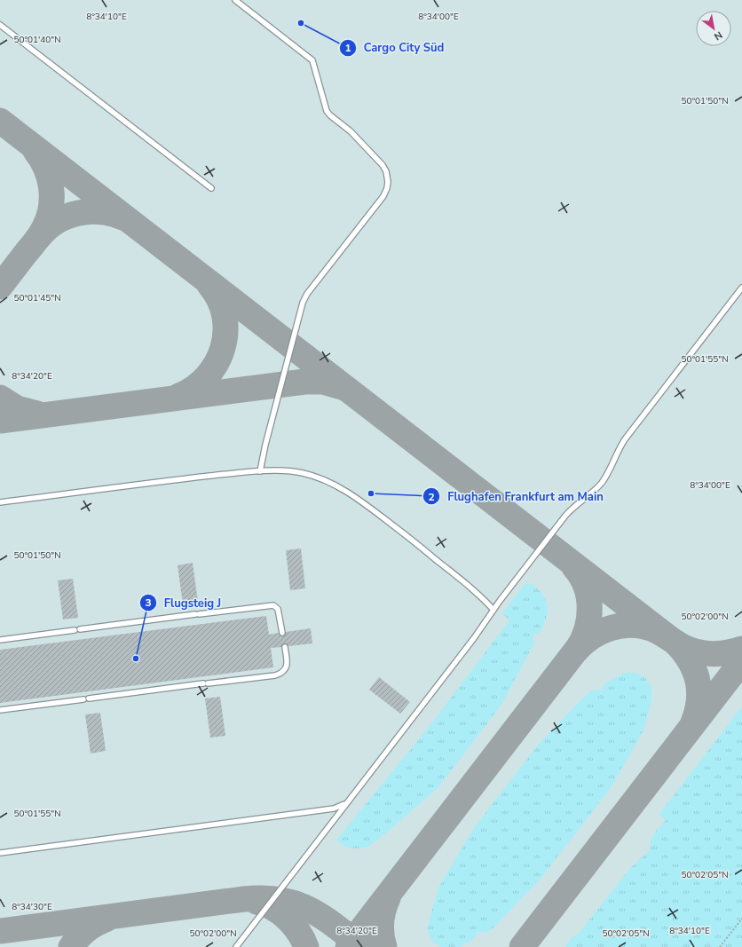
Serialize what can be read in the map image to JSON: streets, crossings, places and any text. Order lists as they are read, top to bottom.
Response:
{
  "places": ["Cargo City Süd", "Flughafen Frankfurt am Main", "Flugsteig J"],
  "north": "bottom right",
  "coordinates": [
    "8°34'10\"E",
    "8°34'00\"E",
    "50°01'40\"N",
    "50°01'50\"N",
    "50°01'45\"N",
    "50°01'55\"N",
    "8°34'20\"E",
    "50°02'00\"N",
    "50°02'05\"N",
    "8°34'30\"E"
  ]
}
